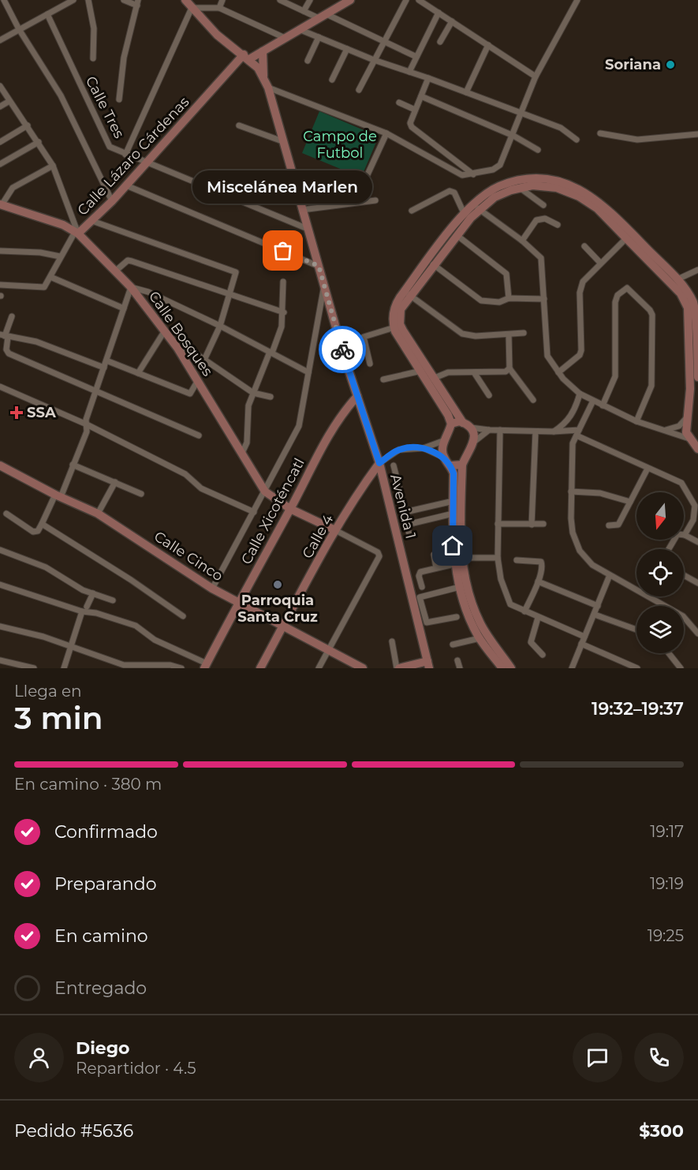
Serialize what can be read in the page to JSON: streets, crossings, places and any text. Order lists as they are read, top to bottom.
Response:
{
  "streets": {
    "street": [
      "Calle Tres",
      "Calle Lázaro Cárdenas",
      "Calle Bosques",
      "Avenida 1",
      "Calle Xicoténcatl",
      "Calle 4",
      "Calle Cinco"
    ]
  },
  "crossings": [
    ["Calle Tres", "Calle Lázaro Cárdenas"],
    ["Calle Tres", "Avenida 1"],
    ["Calle Lázaro Cárdenas", "Calle Bosques"],
    ["Calle Lázaro Cárdenas", "Avenida 1"],
    ["Calle Bosques", "Calle Xicoténcatl"],
    ["Calle Bosques", "Calle 4"],
    ["Calle Bosques", "Calle Cinco"],
    ["Avenida 1", "Calle Xicoténcatl"],
    ["Avenida 1", "Calle 4"],
    ["Calle Xicoténcatl", "Calle Cinco"],
    ["Calle 4", "Calle Cinco"]
  ],
  "parks": ["Campo de Futbol"],
  "places": {
    "other": ["Soriana", "Miscelánea Marlen", "Parroquia Santa Cruz"],
    "health": ["SSA"]
  },
  "north": "bottom",
  "page": {
    "bubble": "Miscelánea Marlen",
    "heading": ["3 min", "Llega en", "19:32–19:37"],
    "panel": [
      "Diego",
      "Repartidor · 4.5",
      "Pedido #5636",
      "$300"
    ],
    "bar": "En camino · 380 m",
    "list": [
      ["Confirmado", "19:17"],
      ["Preparando", "19:19"],
      ["En camino", "19:25"],
      "Entregado"
    ]
  }
}
